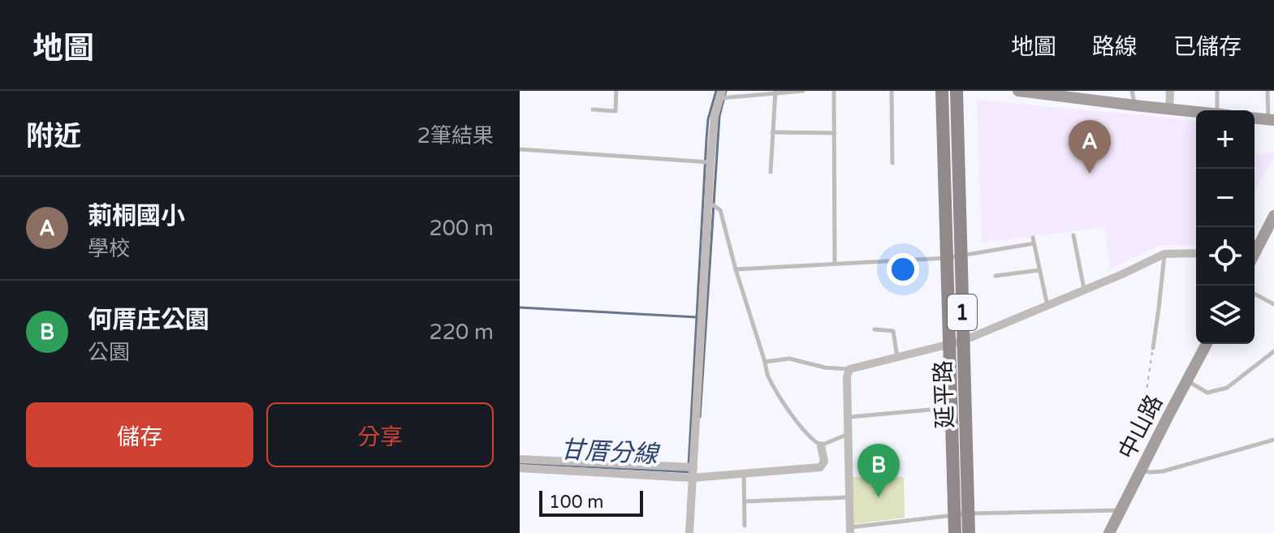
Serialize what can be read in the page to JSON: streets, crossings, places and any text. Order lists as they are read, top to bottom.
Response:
{
  "streets": {
    "main road": ["1", "延平路"],
    "street": ["中山路"]
  },
  "water": ["甘厝分線"],
  "scale_bar": "100 m",
  "page": {
    "header": "地圖",
    "nav": ["地圖", "路線", "已儲存"],
    "heading": ["附近", "2筆結果"],
    "map_buttons": ["+", "−"],
    "pins": ["A", "B"],
    "list": [
      {
        "mark": "A",
        "name": "莿桐國小",
        "note": "學校",
        "value": "200 m"
      },
      {
        "mark": "B",
        "name": "何厝庄公園",
        "note": "公園",
        "value": "220 m"
      }
    ],
    "buttons": ["儲存", "分享"],
    "scale": "100 m"
  }
}
